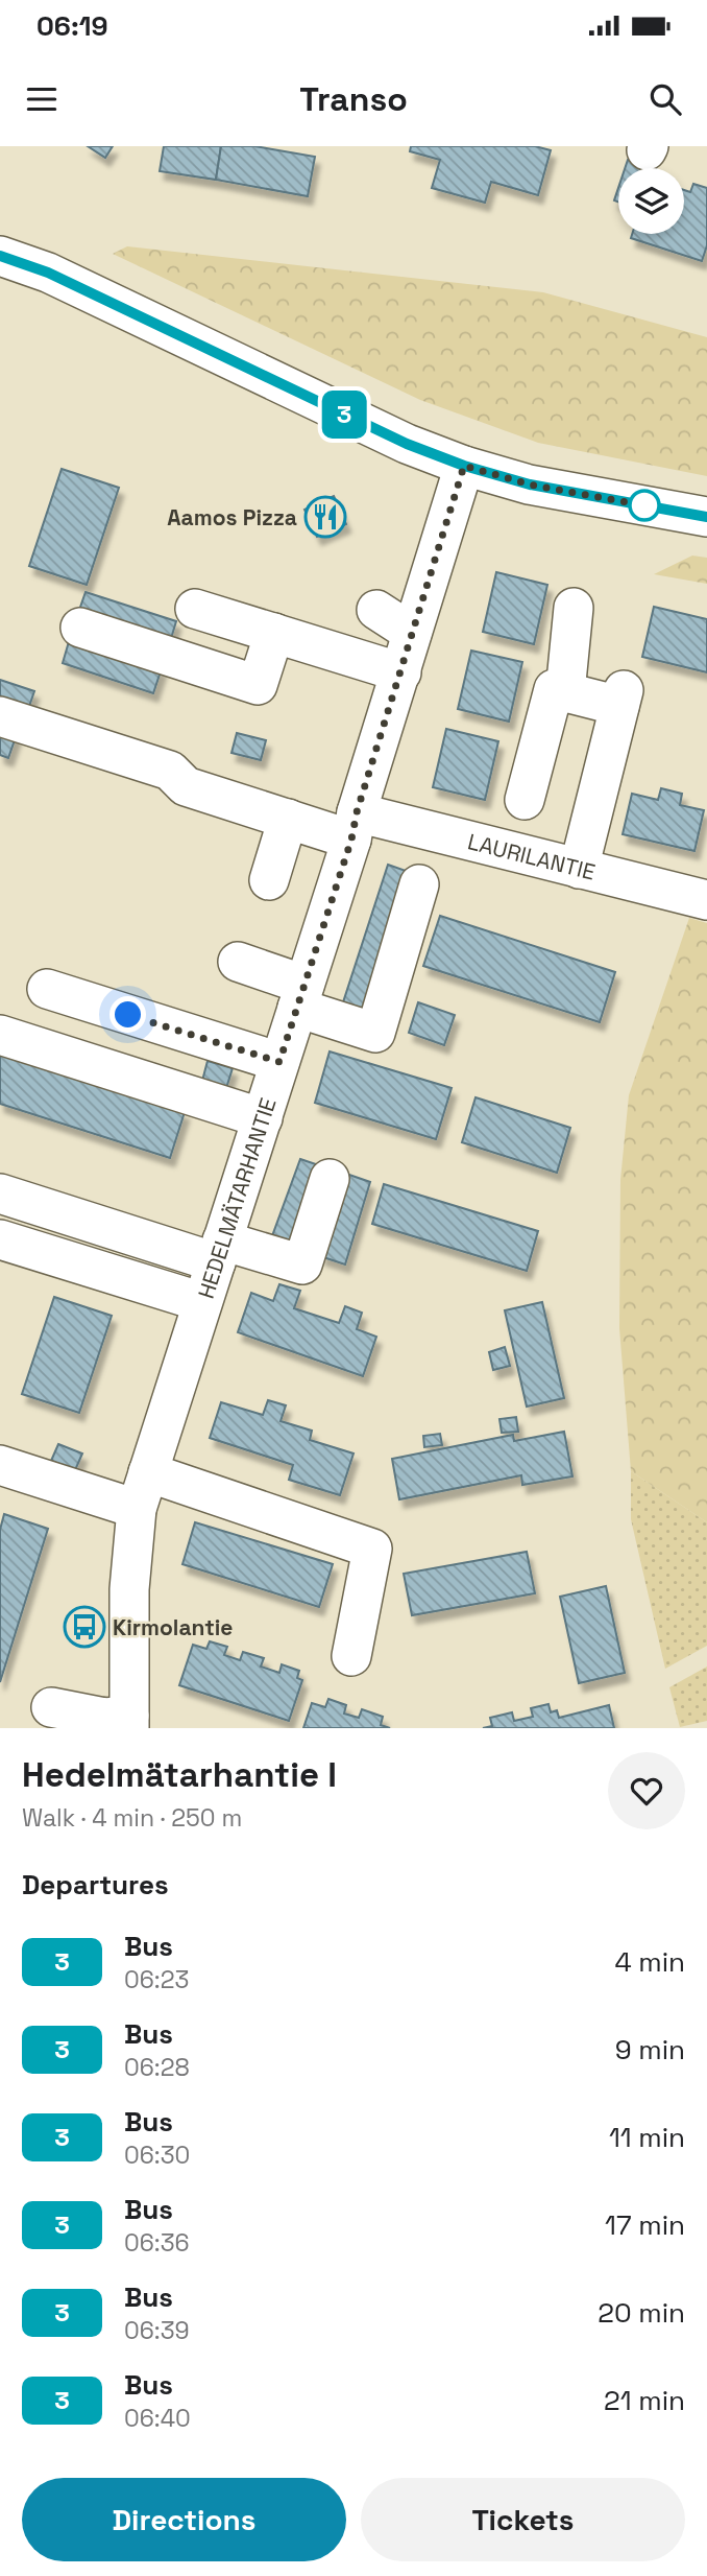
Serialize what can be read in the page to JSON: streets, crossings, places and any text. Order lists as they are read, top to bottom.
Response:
{
  "streets": {
    "street": ["LAURILANTIE", "HEDELMÄTARHANTIE"]
  },
  "crossings": [
    ["LAURILANTIE", "HEDELMÄTARHANTIE"]
  ],
  "places": {
    "restaurant": ["Aamos Pizza"],
    "bus stop": ["Kirmolantie"]
  },
  "lines": ["bus line 3"],
  "page": {
    "status": "06:19",
    "header": "Transo",
    "on_map": "3",
    "heading": [
      ["Hedelmätarhantie I", "Walk · 4 min · 250 m"],
      "Departures"
    ],
    "list": [
      {
        "mark": "3",
        "name": "Bus",
        "note": "06:23",
        "value": "4 min"
      },
      {
        "mark": "3",
        "name": "Bus",
        "note": "06:28",
        "value": "9 min"
      },
      {
        "mark": "3",
        "name": "Bus",
        "note": "06:30",
        "value": "11 min"
      },
      {
        "mark": "3",
        "name": "Bus",
        "note": "06:36",
        "value": "17 min"
      },
      {
        "mark": "3",
        "name": "Bus",
        "note": "06:39",
        "value": "20 min"
      },
      {
        "mark": "3",
        "name": "Bus",
        "note": "06:40",
        "value": "21 min"
      }
    ],
    "buttons": ["Directions", "Tickets"]
  }
}
